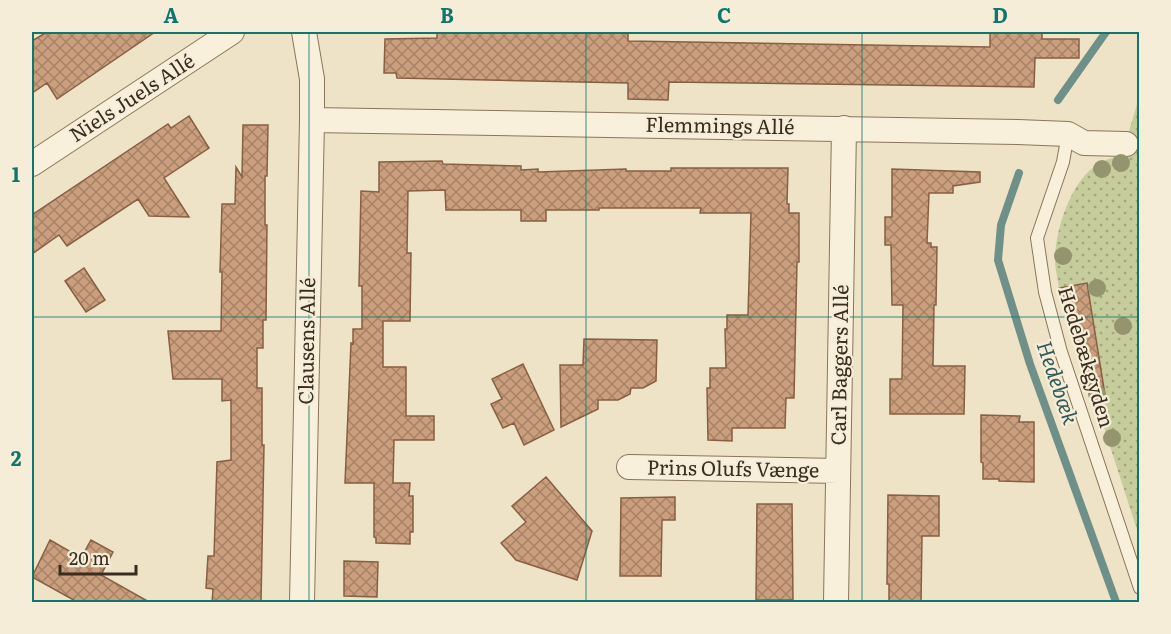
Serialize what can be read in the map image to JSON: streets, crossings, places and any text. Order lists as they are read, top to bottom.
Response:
{
  "streets": {
    "street": [
      "Niels Juels Allé",
      "Flemmings Allé",
      "Clausens Allé",
      "Carl Baggers Allé",
      "Prins Olufs Vænge"
    ],
    "lane": ["Hedebækgyden"]
  },
  "crossings": [
    ["Flemmings Allé", "Clausens Allé"],
    ["Flemmings Allé", "Hedebækgyden"],
    ["Flemmings Allé", "Carl Baggers Allé"],
    ["Carl Baggers Allé", "Prins Olufs Vænge"]
  ],
  "water": ["Hedebæk"],
  "scale_bar": "20 m",
  "grid": {
    "columns": [
      "A",
      "B",
      "C",
      "D"
    ],
    "rows": ["1", "2"]
  }
}
